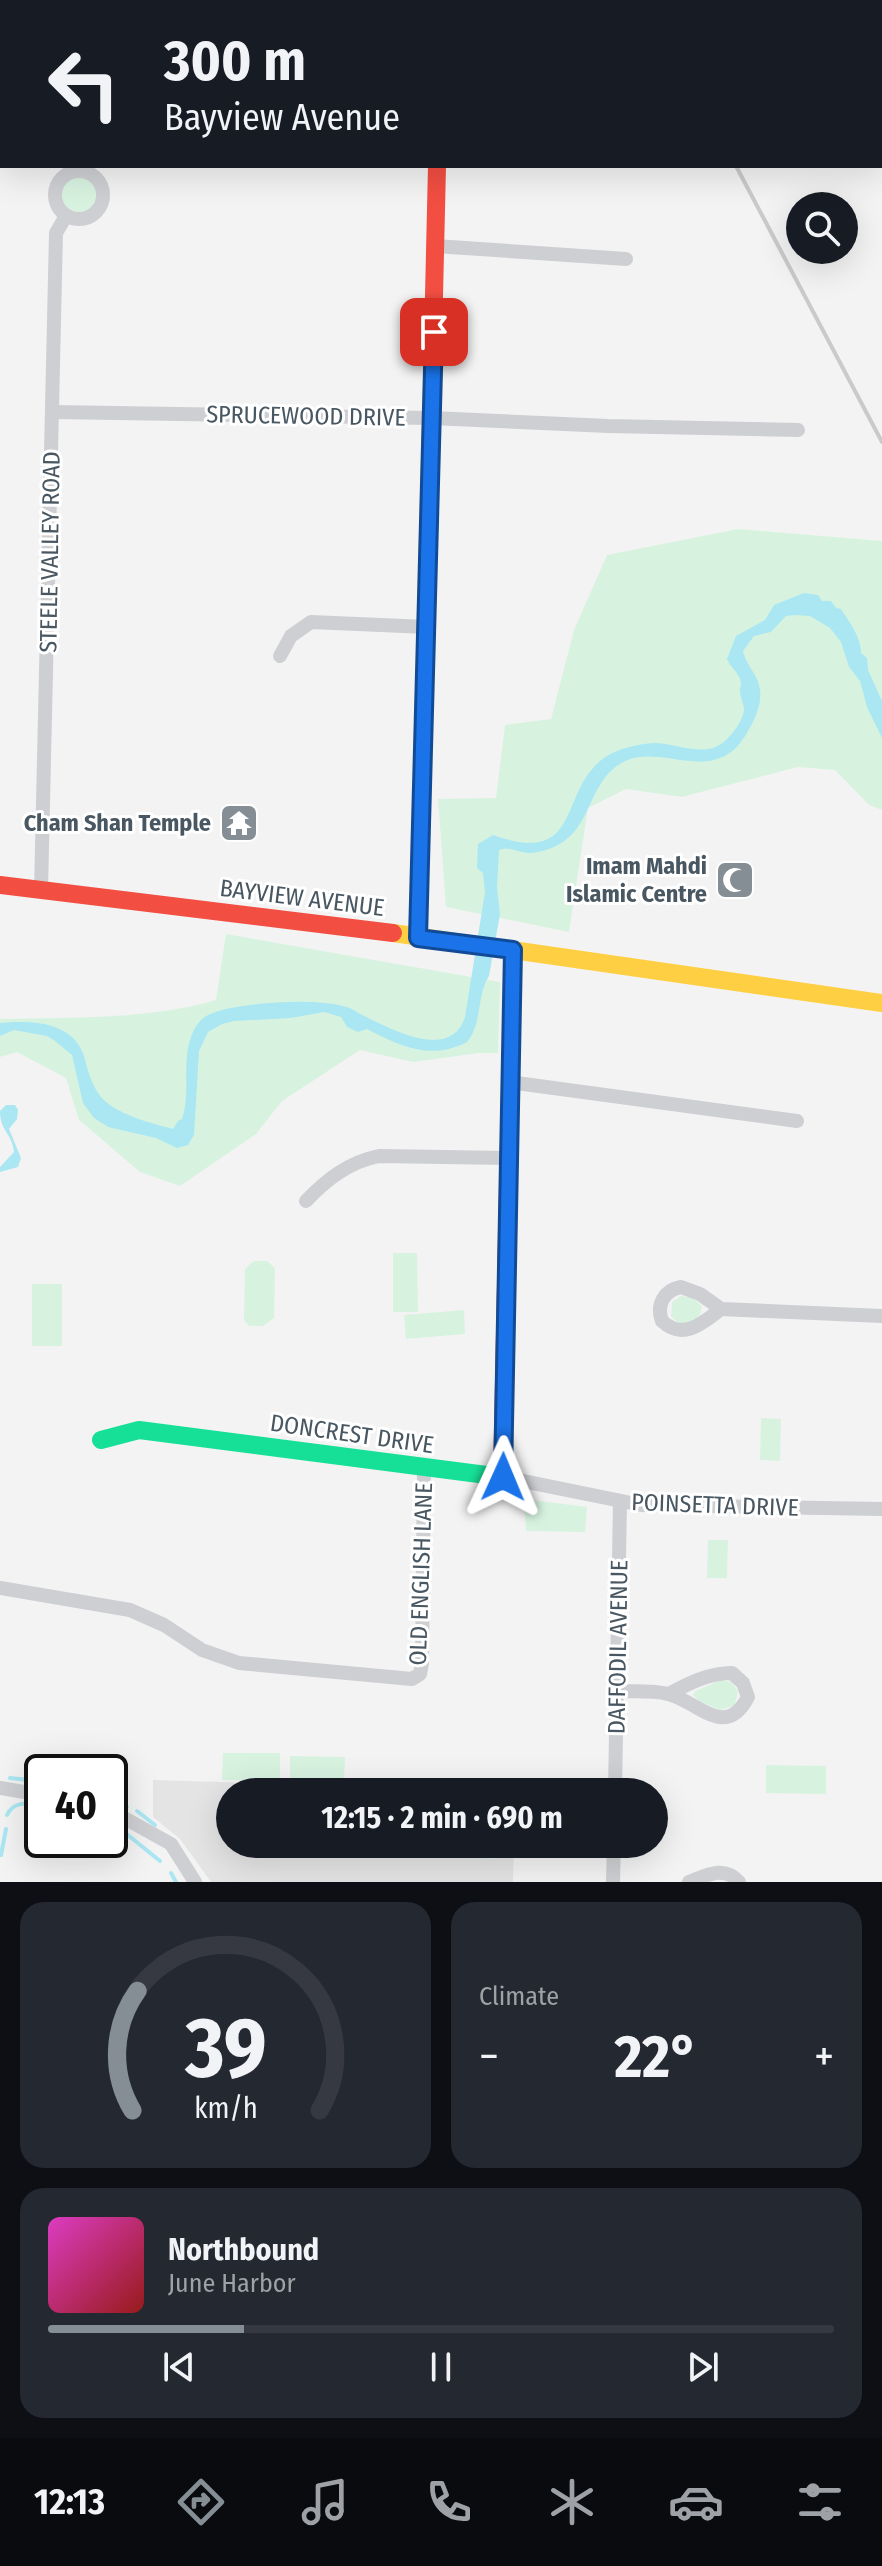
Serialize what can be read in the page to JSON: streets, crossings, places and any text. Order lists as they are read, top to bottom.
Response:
{
  "streets": {
    "street": [
      "SPRUCEWOOD DRIVE",
      "STEELE VALLEY ROAD",
      "BAYVIEW AVENUE",
      "DONCREST DRIVE",
      "POINSETTA DRIVE",
      "OLD ENGLISH LANE",
      "DAFFODIL AVENUE"
    ]
  },
  "crossings": [
    ["SPRUCEWOOD DRIVE", "STEELE VALLEY ROAD"],
    ["STEELE VALLEY ROAD", "BAYVIEW AVENUE"],
    ["DONCREST DRIVE", "POINSETTA DRIVE"],
    ["DONCREST DRIVE", "OLD ENGLISH LANE"],
    ["POINSETTA DRIVE", "DAFFODIL AVENUE"]
  ],
  "places": {
    "temple": ["Cham Shan Temple"],
    "mosque": ["Imam Mahdi Islamic Centre"]
  },
  "page": {
    "turn": ["300 m", "Bayview Avenue"],
    "limit": "40",
    "trip": "12:15 · 2 min · 690 m",
    "tile": "Climate",
    "heat": ["−", "22°", "+"],
    "song": ["Northbound", "June Harbor"],
    "tabs": "12:13",
    "gauge": ["39", "km/h"]
  }
}
